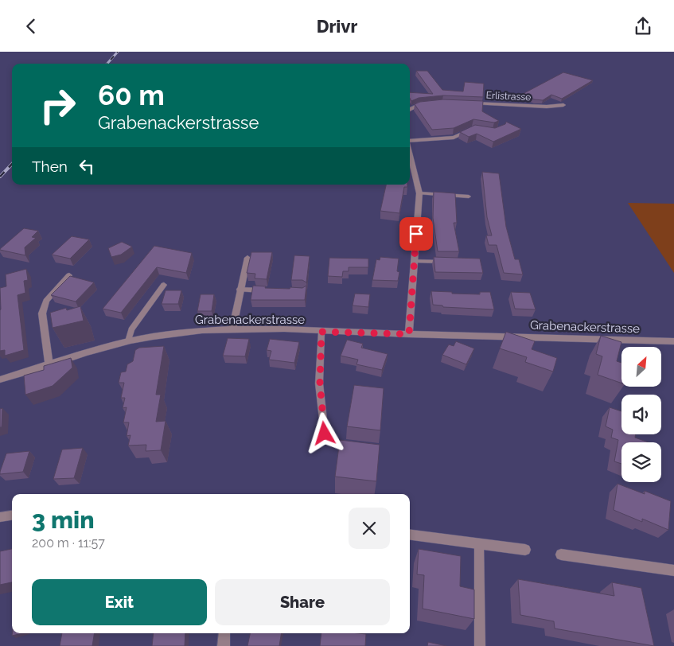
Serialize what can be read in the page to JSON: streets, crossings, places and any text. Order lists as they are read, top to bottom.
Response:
{
  "streets": {
    "street": ["Grabenackerstrasse"],
    "lane": ["Erlistrasse"]
  },
  "north": "top right",
  "page": {
    "header": "Drivr",
    "turn": ["60 m", "Grabenackerstrasse"],
    "then": "Then",
    "heading": ["3 min", "200 m · 11:57"],
    "buttons": ["Exit", "Share"]
  }
}
